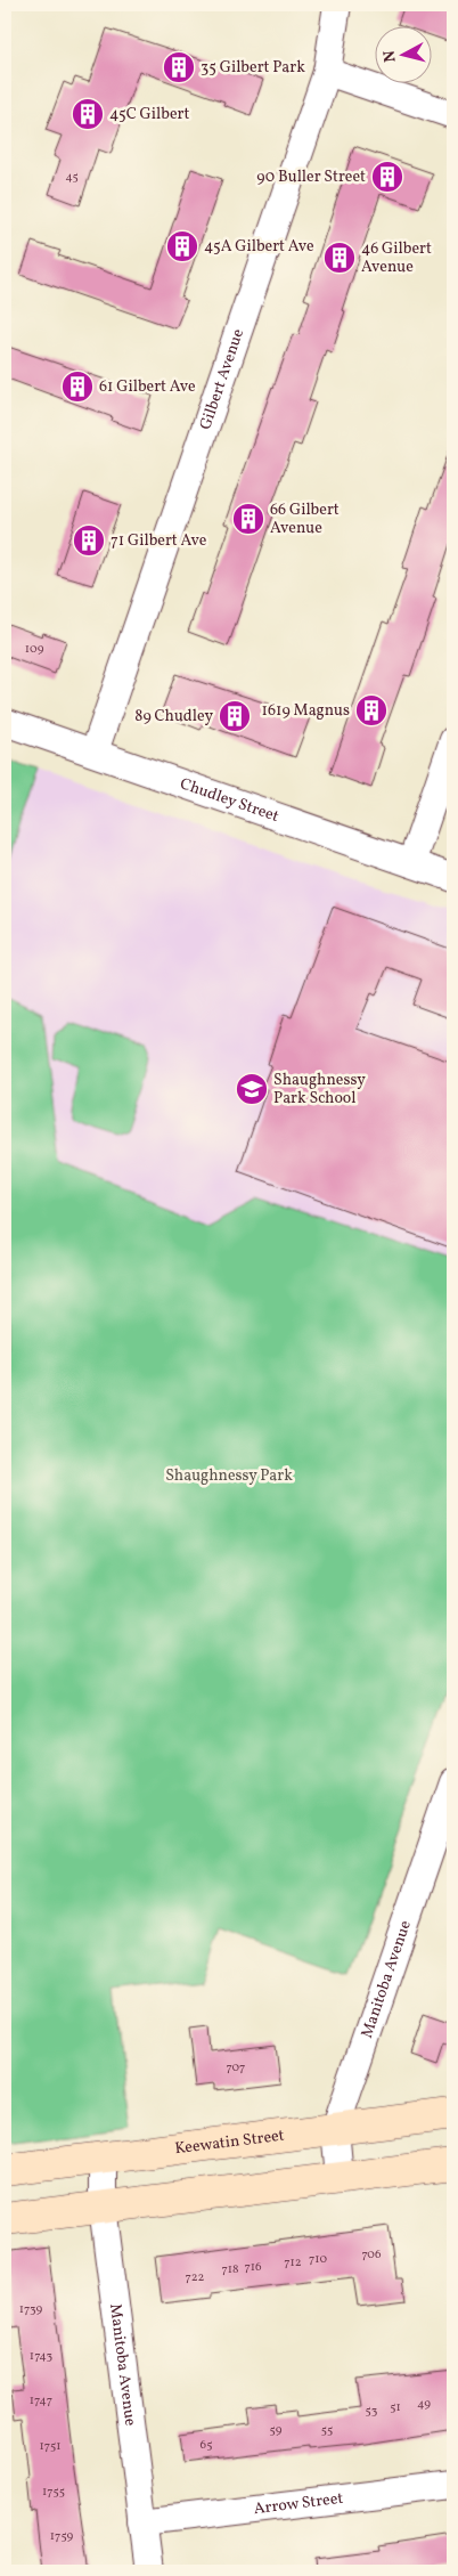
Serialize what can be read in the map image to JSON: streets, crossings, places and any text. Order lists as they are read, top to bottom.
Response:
{
  "streets": {
    "main road": ["Keewatin Street"],
    "street": [
      "Gilbert Avenue",
      "Chudley Street",
      "Manitoba Avenue",
      "Arrow Street"
    ]
  },
  "crossings": [
    ["Gilbert Avenue", "Chudley Street"],
    ["Manitoba Avenue", "Keewatin Street"],
    ["Manitoba Avenue", "Arrow Street"]
  ],
  "parks": ["Shaughnessy Park"],
  "places": {
    "building": [
      "35 Gilbert Park",
      "45C Gilbert",
      "90 Buller Street",
      "45A Gilbert Ave",
      "46 Gilbert Avenue",
      "61 Gilbert Ave",
      "66 Gilbert Avenue",
      "71 Gilbert Ave",
      "1619 Magnus",
      "89 Chudley"
    ],
    "school or university": ["Shaughnessy Park School"]
  },
  "house_numbers": [
    "45",
    "109",
    "707",
    "706",
    "710",
    "712",
    "716",
    "718",
    "722",
    "1739",
    "1743",
    "1747",
    "49",
    "51",
    "53",
    "59",
    "55",
    "65",
    "1751",
    "1755",
    "1759"
  ],
  "north": "left"
}
